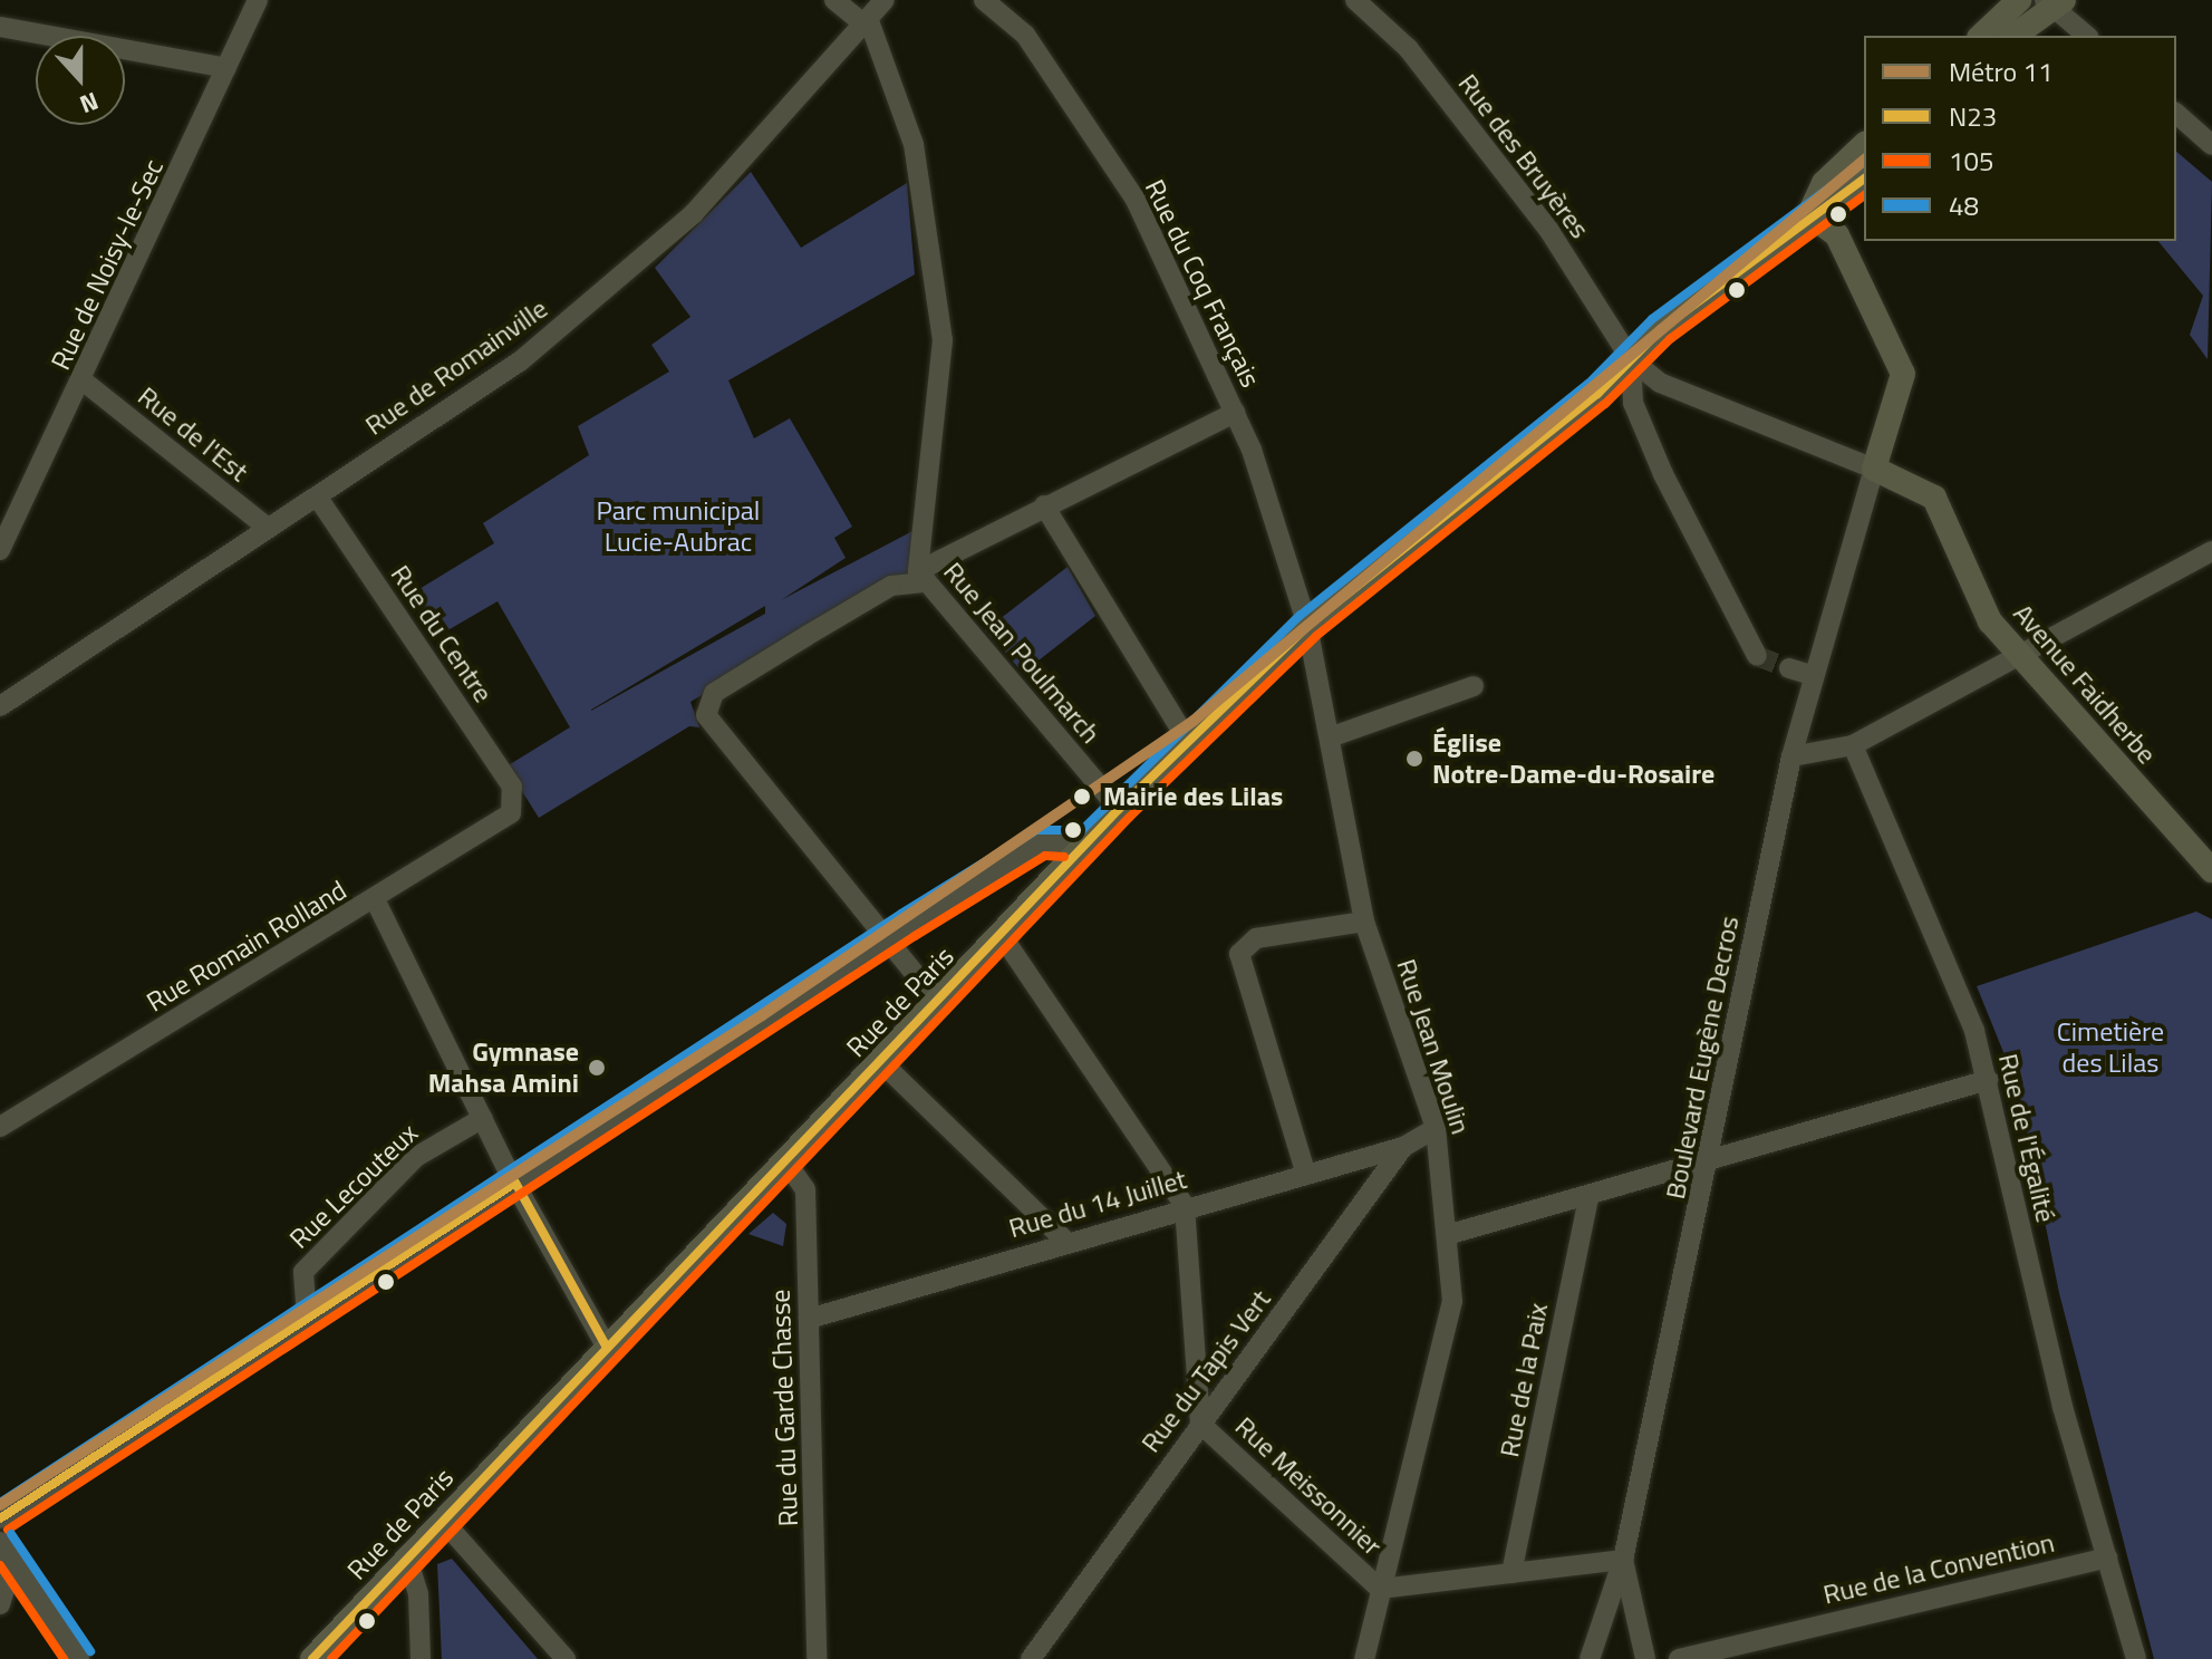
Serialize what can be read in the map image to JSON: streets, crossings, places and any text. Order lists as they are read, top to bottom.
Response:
{
  "streets": {
    "main road": ["Avenue Faidherbe", "Rue de Paris"],
    "street": [
      "Rue des Bruyères",
      "Rue de Noisy-le-Sec",
      "Rue du Coq Français",
      "Rue de Romainville",
      "Rue de l'Est",
      "Rue du Centre",
      "Rue Jean Poulmarch",
      "Rue Romain Rolland",
      "Rue Jean Moulin",
      "Boulevard Eugène Decros",
      "Rue de l'Égalité",
      "Rue Lecouteux",
      "Rue du 14 Juillet",
      "Rue du Tapis Vert",
      "Rue de la Paix",
      "Rue du Garde Chasse",
      "Rue Meissonnier",
      "Rue de la Convention"
    ]
  },
  "crossings": [
    ["Rue des Bruyères", "Rue de Paris"],
    ["Rue de Noisy-le-Sec", "Rue de l'Est"],
    ["Rue du Coq Français", "Rue de Paris"],
    ["Rue du Coq Français", "Rue Jean Moulin"],
    ["Rue de Romainville", "Rue de l'Est"],
    ["Rue de Romainville", "Rue du Centre"],
    ["Rue du Centre", "Rue Romain Rolland"],
    ["Rue Jean Poulmarch", "Rue de Paris"],
    ["Avenue Faidherbe", "Boulevard Eugène Decros"],
    ["Rue de Paris", "Rue Jean Moulin"],
    ["Rue de Paris", "Rue du Garde Chasse"],
    ["Rue Jean Moulin", "Rue du Tapis Vert"],
    ["Rue Jean Moulin", "Rue Meissonnier"],
    ["Rue de l'Égalité", "Rue de la Convention"],
    ["Rue du 14 Juillet", "Rue du Tapis Vert"],
    ["Rue du 14 Juillet", "Rue du Garde Chasse"],
    ["Rue du Tapis Vert", "Rue Meissonnier"]
  ],
  "parks": ["Parc municipal Lucie-Aubrac", "Cimetière des Lilas"],
  "places": ["Église Notre-Dame-du-Rosaire", "Mairie des Lilas", "Gymnase Mahsa Amini"],
  "lines": [
    "metro line 11",
    "transit line 48",
    "transit line N23",
    "transit line 105"
  ],
  "legend": [
    "Métro 11",
    "N23",
    "105",
    "48"
  ],
  "north": "bottom"
}
